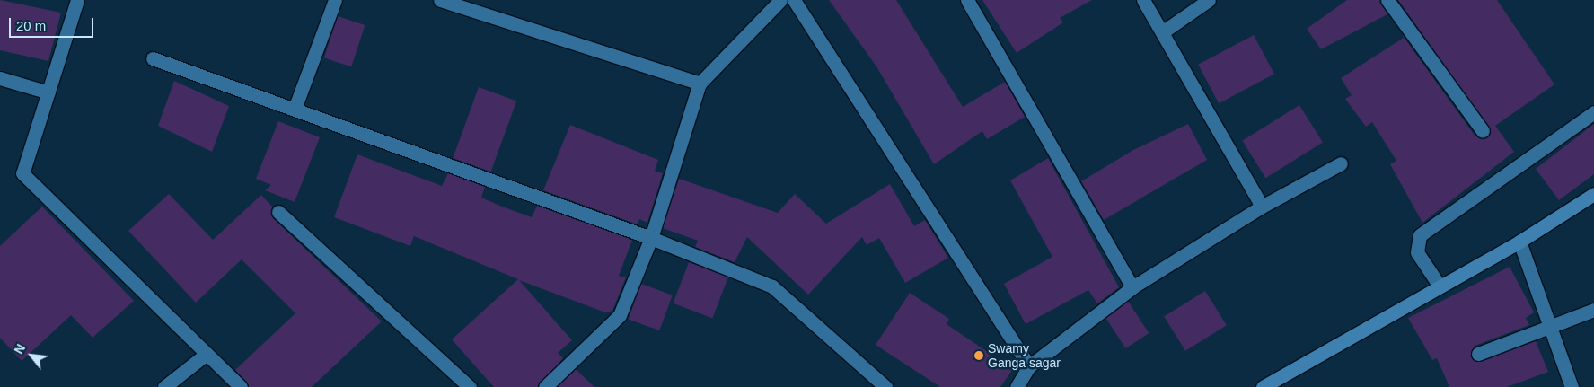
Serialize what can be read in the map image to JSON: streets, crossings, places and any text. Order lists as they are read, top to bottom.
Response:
{
  "places": ["Swamy Ganga sagar"],
  "scale_bar": "20 m",
  "north": "top left"
}
